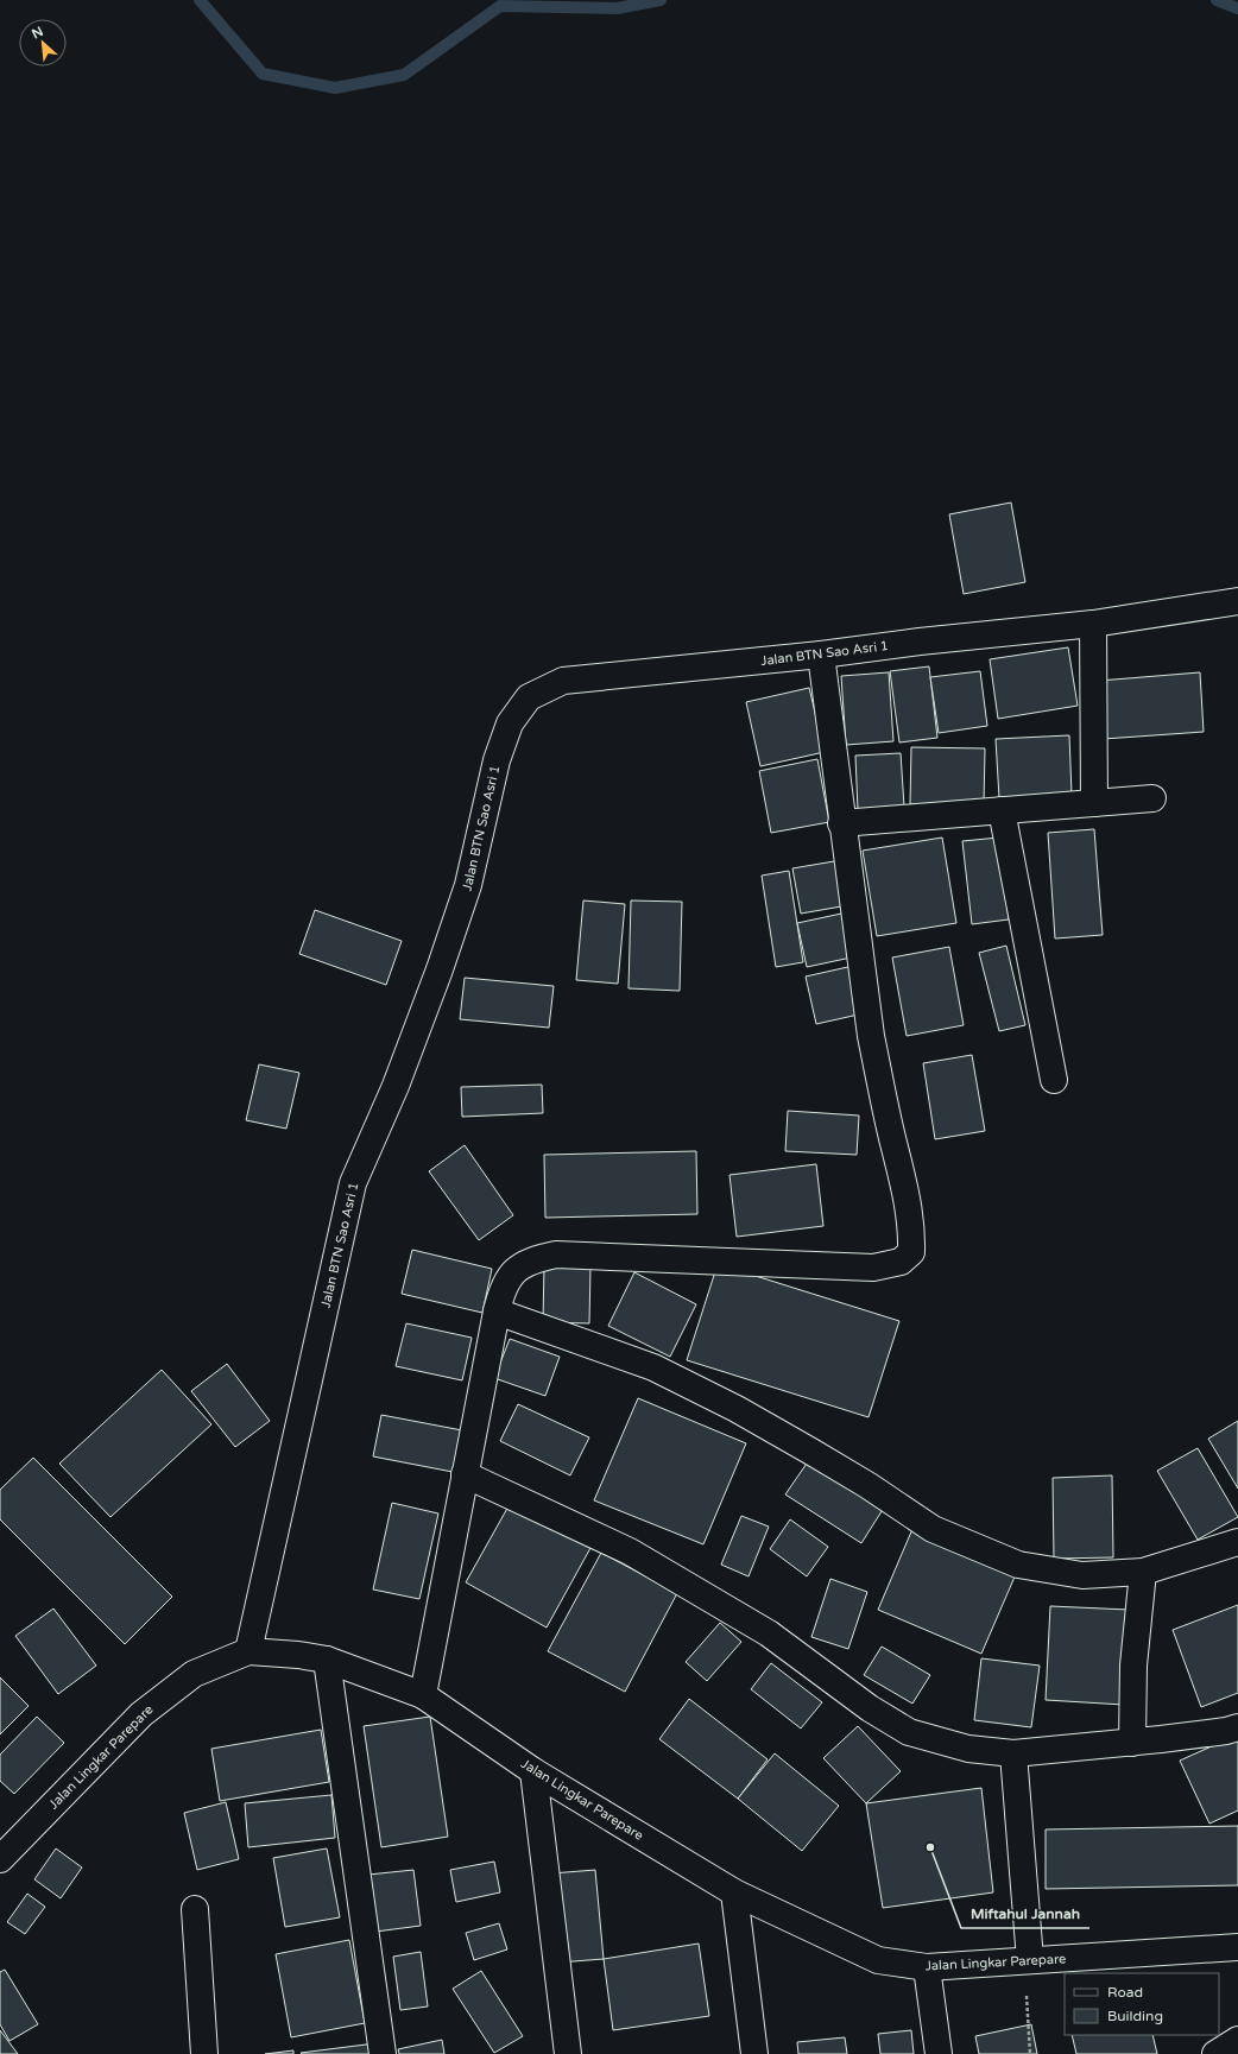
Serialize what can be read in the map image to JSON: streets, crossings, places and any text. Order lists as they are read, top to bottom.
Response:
{
  "streets": {
    "main road": ["Jalan BTN Sao Asri 1", "Jalan Lingkar Parepare"]
  },
  "crossings": [
    ["Jalan BTN Sao Asri 1", "Jalan Lingkar Parepare"]
  ],
  "places": ["Miftahul Jannah"],
  "legend": ["Road", "Building"],
  "north": "top left"
}
